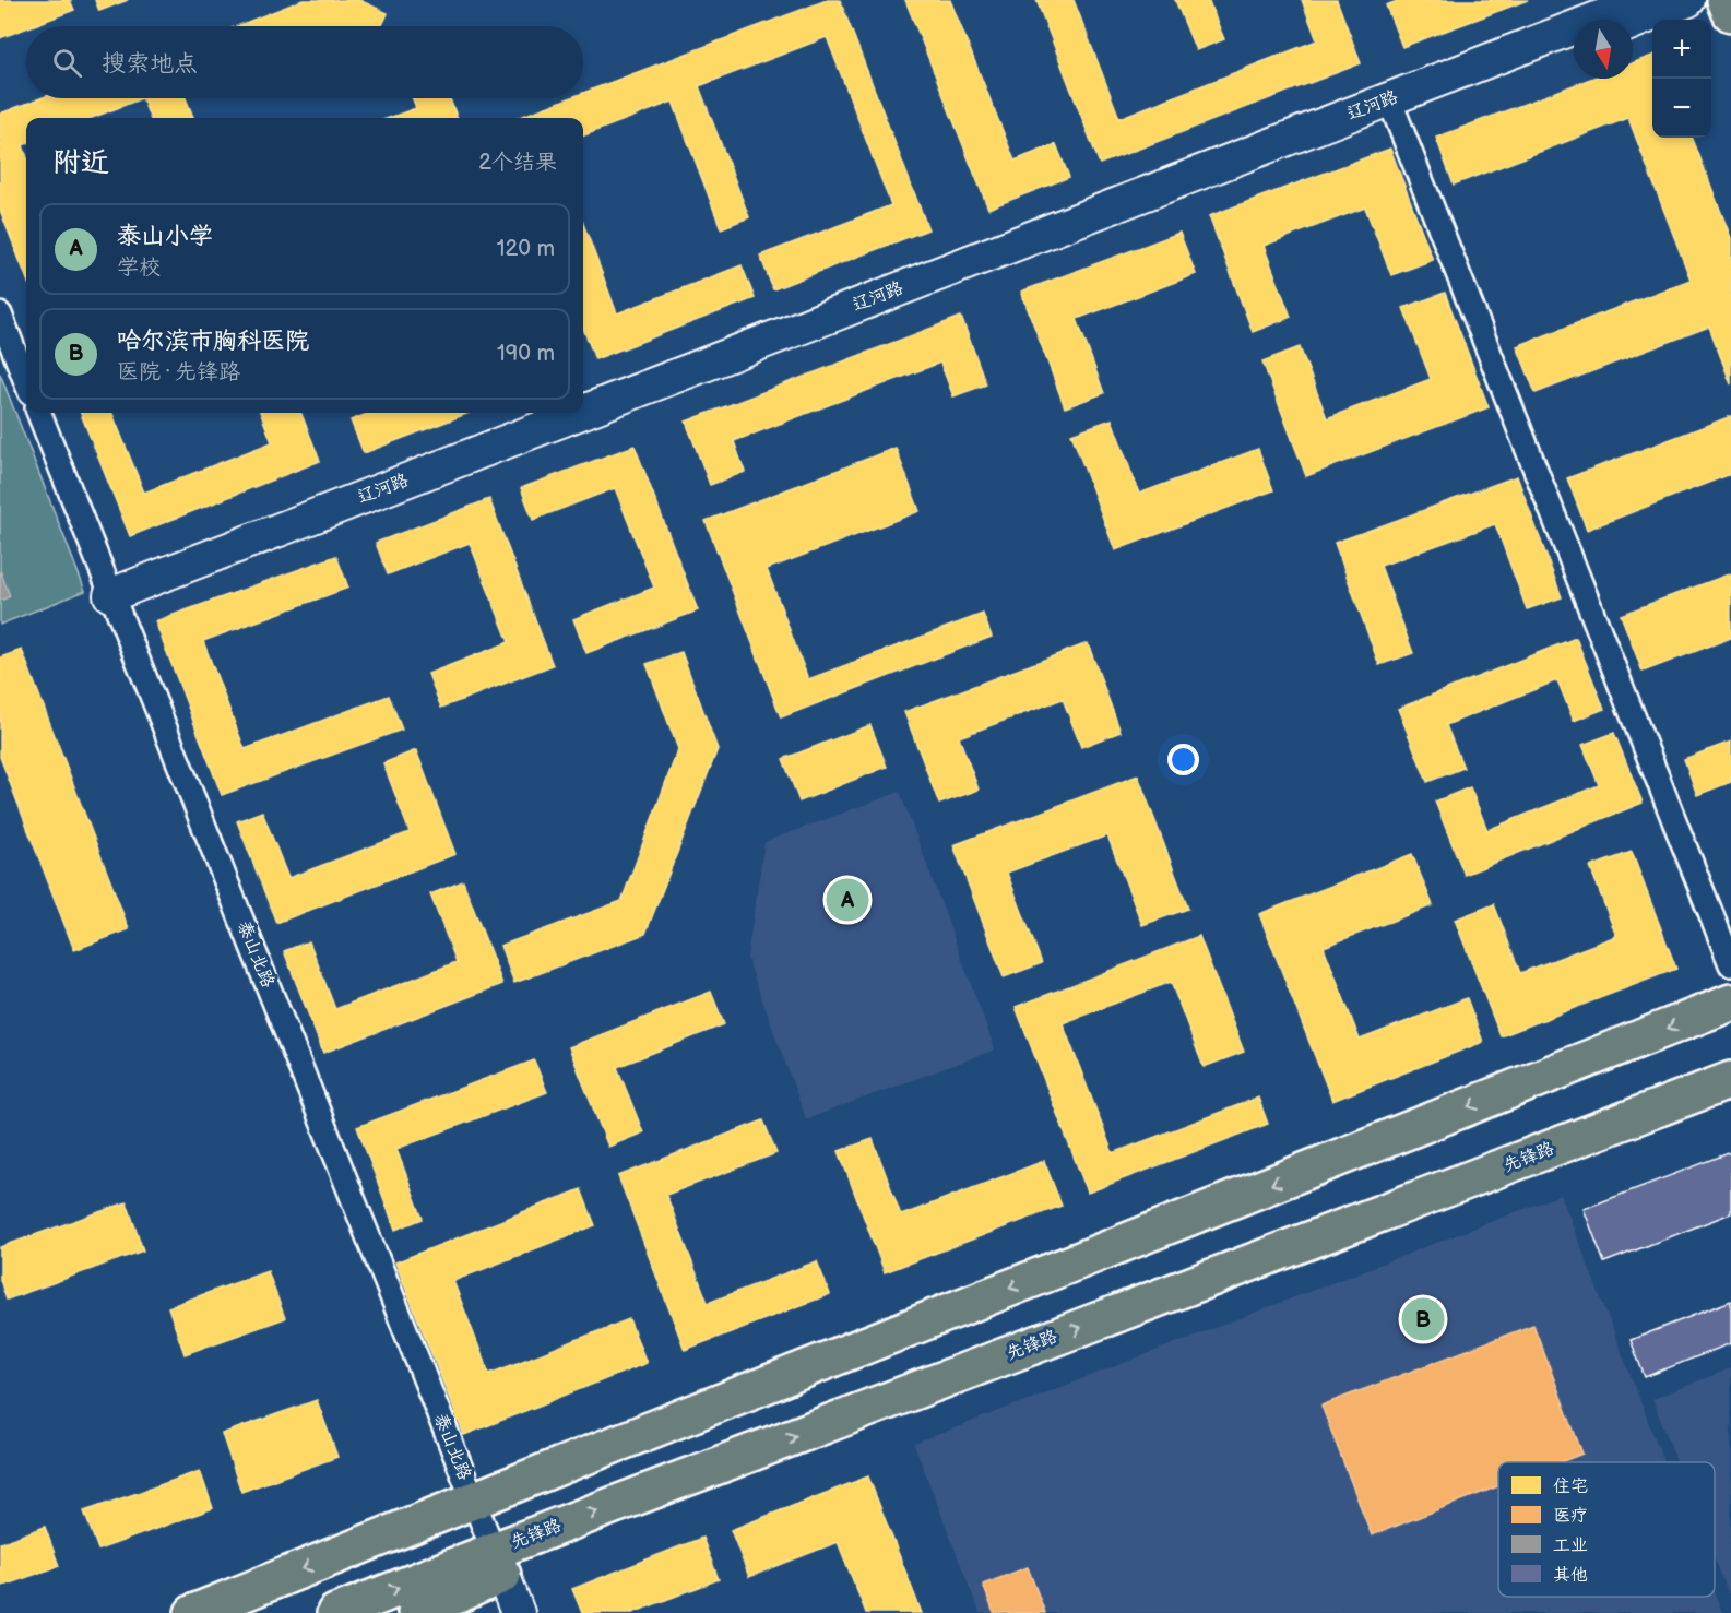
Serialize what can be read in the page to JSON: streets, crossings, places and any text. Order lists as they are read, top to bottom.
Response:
{
  "streets": {
    "main road": ["辽河路", "先锋路"],
    "street": ["泰山北路"]
  },
  "crossings": [
    ["辽河路", "泰山北路"],
    ["泰山北路", "先锋路"]
  ],
  "legend": [
    "住宅",
    "医疗",
    "工业",
    "其他"
  ],
  "north": "bottom",
  "page": {
    "map_buttons": ["+", "−"],
    "search": "搜索地点",
    "heading": ["附近", "2个结果"],
    "list": [
      {
        "mark": "A",
        "name": "泰山小学",
        "note": "学校",
        "value": "120 m"
      },
      {
        "mark": "B",
        "name": "哈尔滨市胸科医院",
        "note": "医院 · 先锋路",
        "value": "190 m"
      }
    ],
    "pins": ["A", "B"]
  }
}
